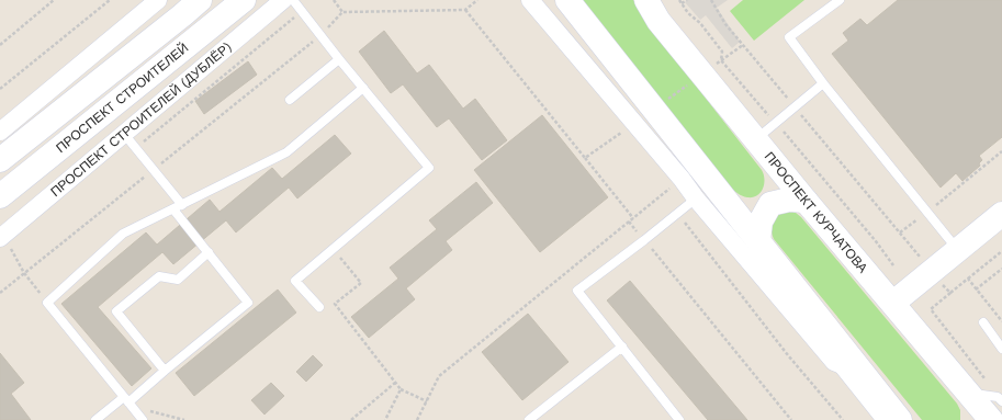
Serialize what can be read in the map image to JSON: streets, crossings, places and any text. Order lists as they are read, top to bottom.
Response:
{
  "streets": {
    "main road": ["ПРОСПЕКТ СТРОИТЕЛЕЙ", "ПРОСПЕКТ КУРЧАТОВА"],
    "street": ["ПРОСПЕКТ СТРОИТЕЛЕЙ (ДУБЛЁР)"]
  }
}
